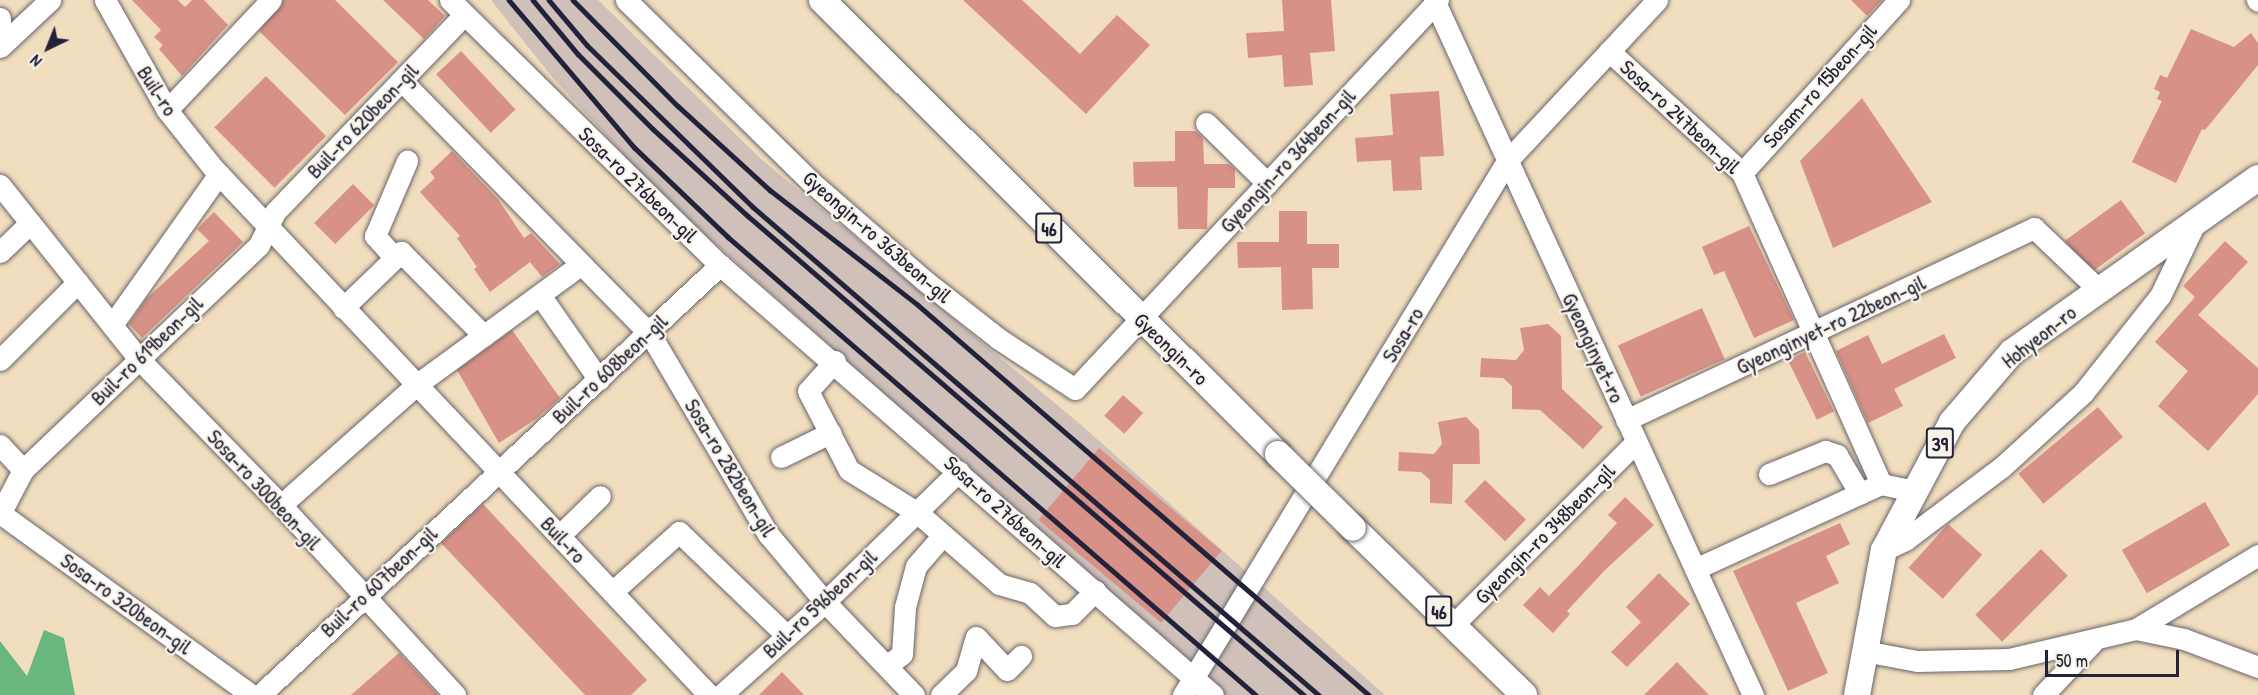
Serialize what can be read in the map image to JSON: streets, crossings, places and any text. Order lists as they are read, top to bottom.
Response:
{
  "streets": {
    "main road": [
      "46",
      "Hohyeon-ro",
      "Gyeongin-ro",
      "39"
    ],
    "street": [
      "Sosam-ro 15beon-gil",
      "Buil-ro",
      "Sosa-ro 247beon-gil",
      "Buil-ro 620beon-gil",
      "Gyeongin-ro 364beon-gil",
      "Sosa-ro 276beon-gil",
      "Gyeongin-ro 363beon-gil",
      "Gyeonginyet-ro 22beon-gil",
      "Sosa-ro",
      "Gyeonginyet-ro",
      "Buil-ro 619beon-gil",
      "Buil-ro 608beon-gil",
      "Sosa-ro 282beon-gil",
      "Sosa-ro 300beon-gil",
      "Gyeongin-ro 348beon-gil",
      "Buil-ro 607beon-gil",
      "Sosa-ro 320beon-gil",
      "Buil-ro 596beon-gil"
    ]
  },
  "crossings": [
    ["Sosam-ro 15beon-gil", "Sosa-ro 247beon-gil"],
    ["Buil-ro", "Buil-ro 620beon-gil"],
    ["Buil-ro", "Buil-ro 619beon-gil"],
    ["Buil-ro", "Buil-ro 608beon-gil"],
    ["Buil-ro", "Buil-ro 607beon-gil"],
    ["Sosa-ro 247beon-gil", "Gyeonginyet-ro 22beon-gil"],
    ["Sosa-ro 247beon-gil", "Sosa-ro"],
    ["Buil-ro 620beon-gil", "Sosa-ro 276beon-gil"],
    ["Buil-ro 620beon-gil", "Buil-ro 619beon-gil"],
    ["Buil-ro 620beon-gil", "Sosa-ro 282beon-gil"],
    ["Gyeongin-ro 364beon-gil", "Gyeongin-ro 363beon-gil"],
    ["Gyeongin-ro 364beon-gil", "Gyeonginyet-ro"],
    ["Gyeongin-ro 364beon-gil", "Gyeongin-ro"],
    ["Sosa-ro 276beon-gil", "Sosa-ro"],
    ["Sosa-ro 276beon-gil", "Buil-ro 608beon-gil"],
    ["Sosa-ro 276beon-gil", "Buil-ro 596beon-gil"],
    ["Gyeongin-ro 363beon-gil", "Gyeongin-ro"],
    ["Gyeonginyet-ro 22beon-gil", "Hohyeon-ro"],
    ["Gyeonginyet-ro 22beon-gil", "Gyeonginyet-ro"],
    ["Sosa-ro", "Gyeonginyet-ro"],
    ["Gyeonginyet-ro", "Gyeongin-ro 348beon-gil"],
    ["Gyeongin-ro", "Gyeongin-ro 348beon-gil"],
    ["Buil-ro 619beon-gil", "Sosa-ro 300beon-gil"],
    ["Buil-ro 619beon-gil", "Sosa-ro 320beon-gil"],
    ["Buil-ro 608beon-gil", "Sosa-ro 282beon-gil"],
    ["Buil-ro 608beon-gil", "Buil-ro 607beon-gil"],
    ["Sosa-ro 282beon-gil", "Buil-ro 596beon-gil"],
    ["Sosa-ro 300beon-gil", "Buil-ro 607beon-gil"]
  ],
  "scale_bar": "50 m",
  "north": "bottom left"
}
